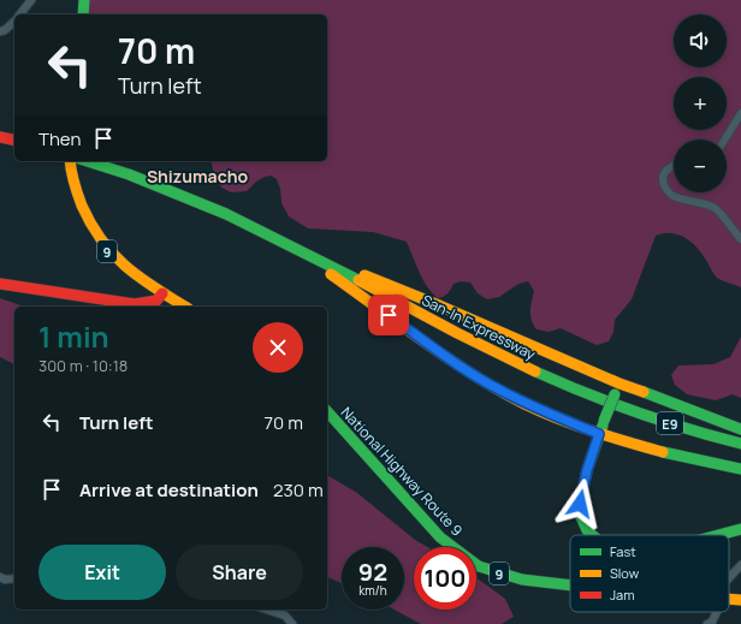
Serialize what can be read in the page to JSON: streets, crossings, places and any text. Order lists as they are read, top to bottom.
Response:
{
  "streets": {
    "main road": [
      "9",
      "San-In Expressway",
      "E9",
      "National Highway Route 9"
    ]
  },
  "districts": ["Shizumacho"],
  "legend": ["Fast", "Slow", "Jam"],
  "page": {
    "map_buttons": ["+", "−"],
    "turn": ["70 m", "Turn left"],
    "then": "Then",
    "heading": ["1 min", "300 m · 10:18"],
    "list": [
      {
        "name": "Turn left",
        "value": "70 m"
      },
      {
        "name": "Arrive at destination",
        "value": "230 m"
      }
    ],
    "buttons": ["Exit", "Share"],
    "speed": "92 km/h",
    "limit": "100"
  }
}
